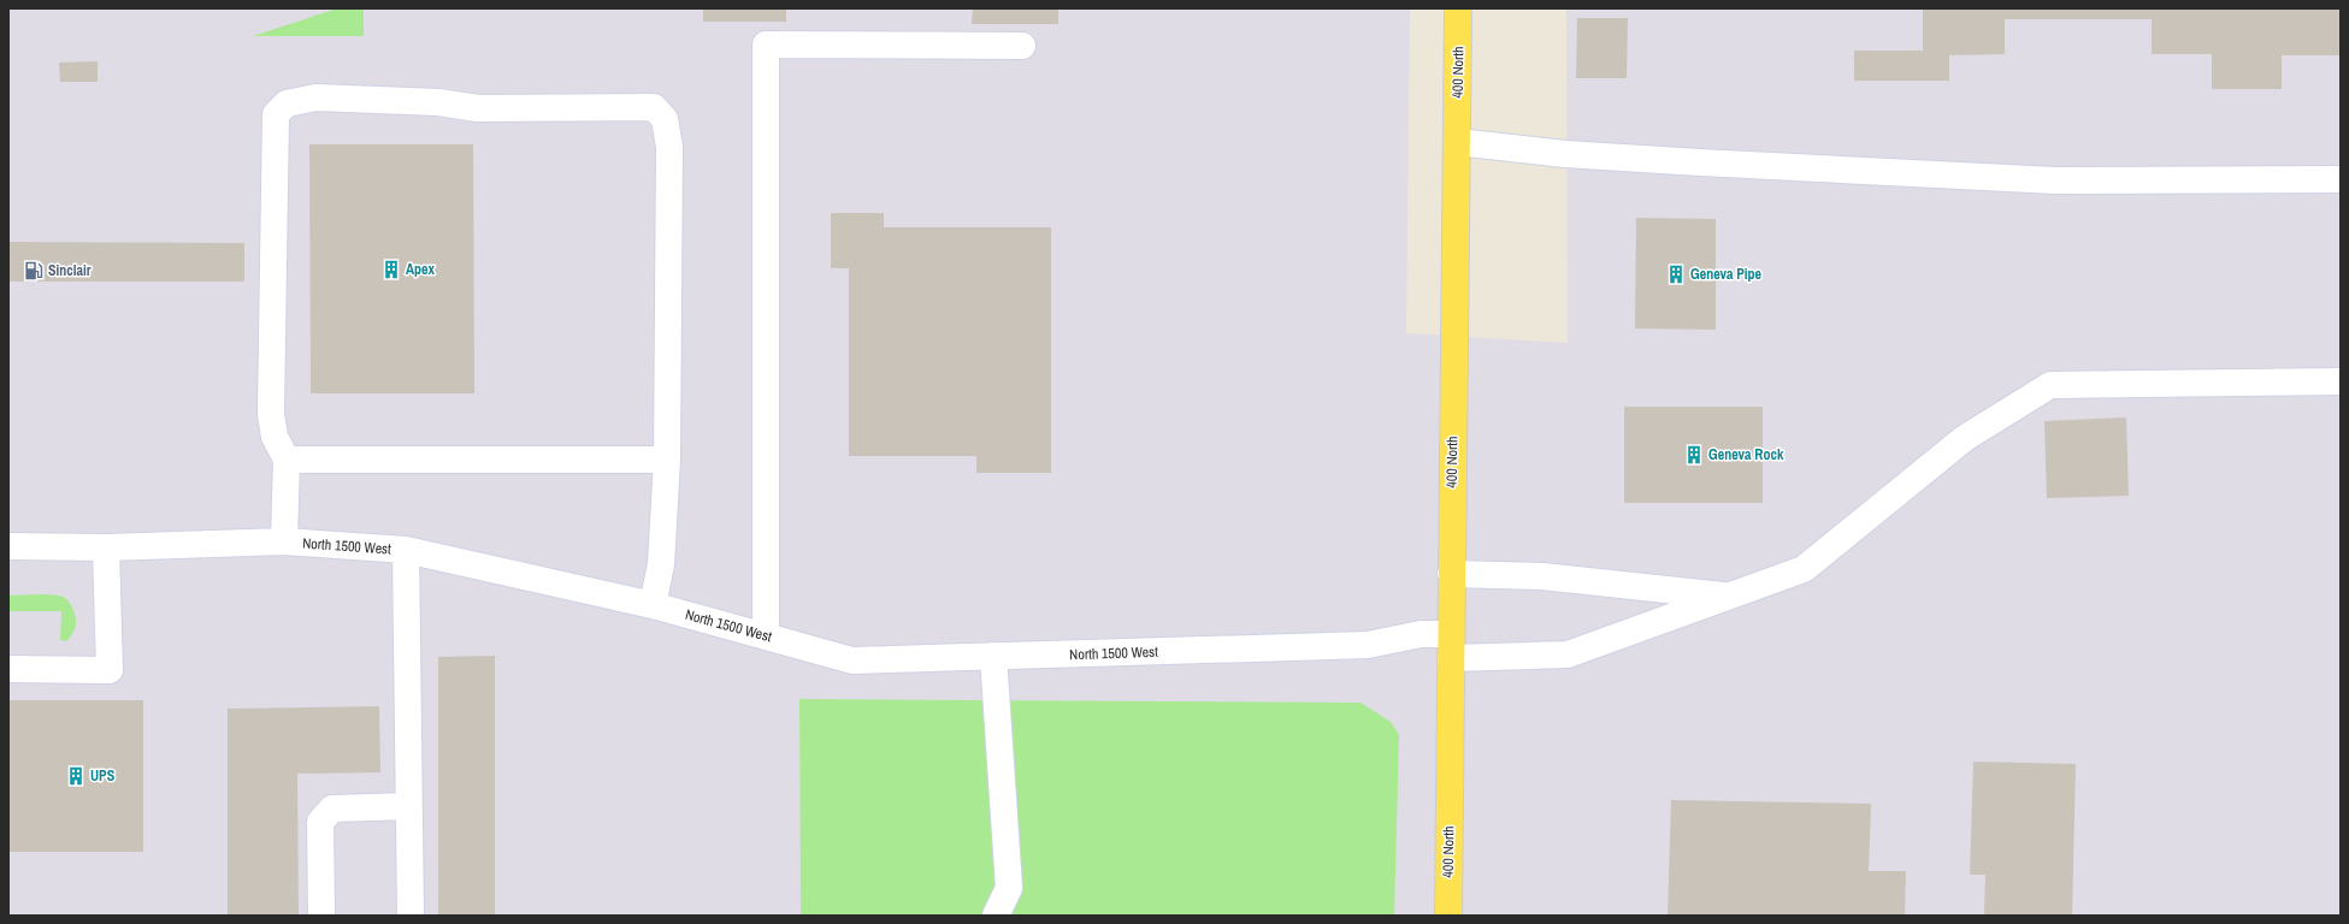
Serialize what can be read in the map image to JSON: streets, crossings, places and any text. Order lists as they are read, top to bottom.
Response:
{
  "streets": {
    "main road": ["400 North"],
    "street": ["North 1500 West"]
  },
  "crossings": [
    ["400 North", "North 1500 West"]
  ],
  "places": {
    "building": [
      "Apex",
      "Geneva Pipe",
      "Geneva Rock",
      "UPS"
    ],
    "fuel station": ["Sinclair"]
  }
}
